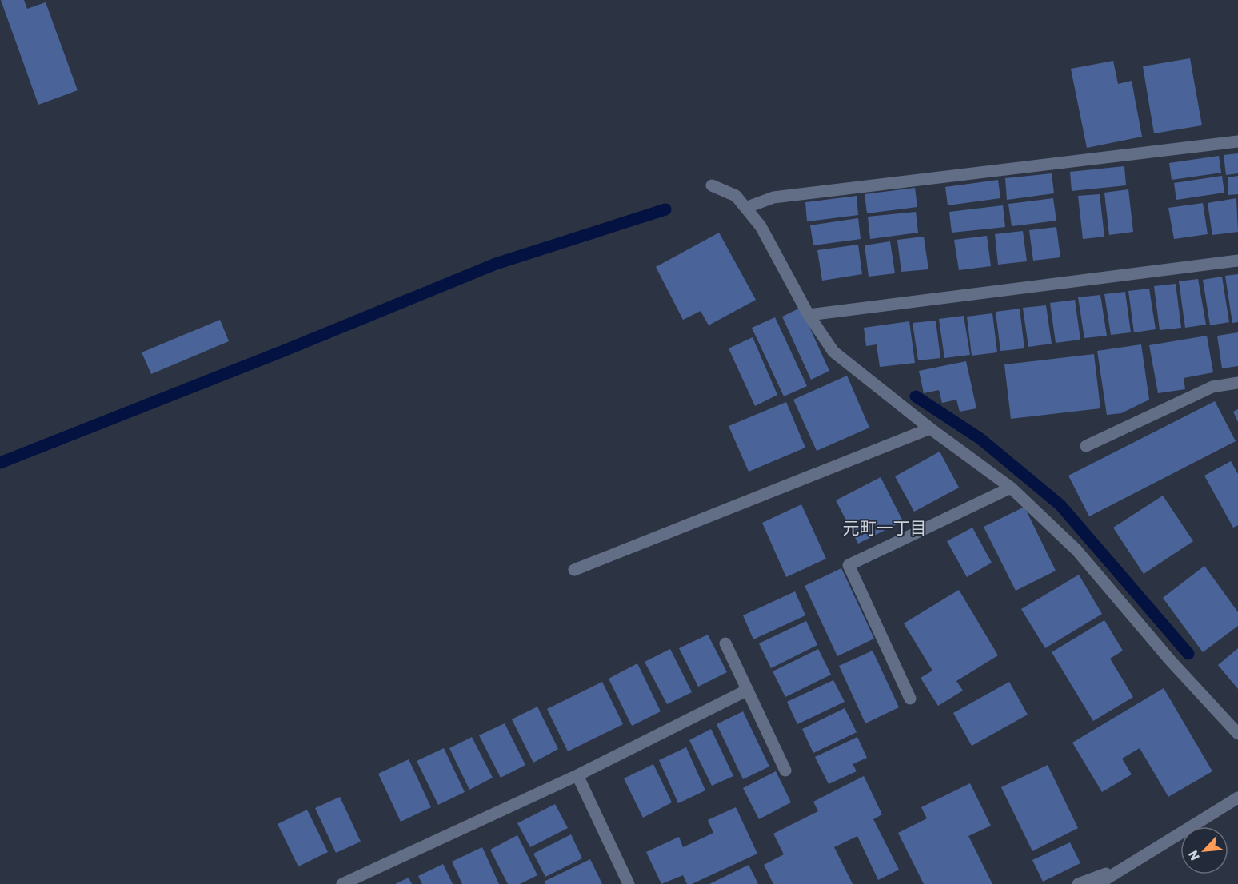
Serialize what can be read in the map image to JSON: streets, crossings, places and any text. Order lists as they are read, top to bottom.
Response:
{
  "districts": ["元町一丁目"],
  "north": "bottom left"
}
